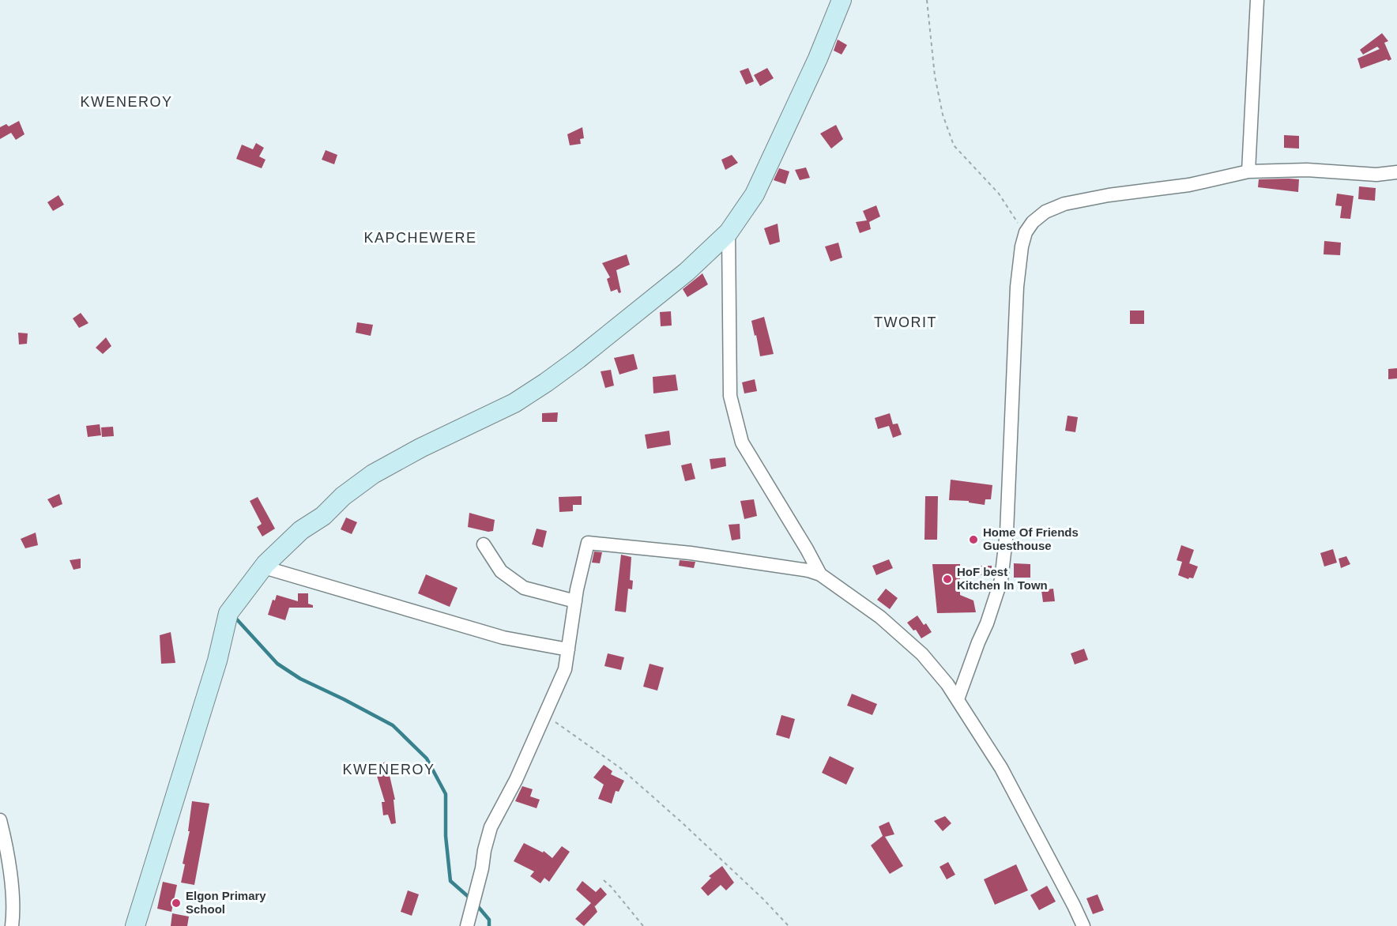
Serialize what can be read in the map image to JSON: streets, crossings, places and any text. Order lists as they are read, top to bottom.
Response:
{
  "districts": [
    "KWENEROY",
    "KAPCHEWERE",
    "TWORIT",
    "KWENEROY"
  ],
  "places": ["Home Of Friends Guesthouse", "HoF best Kitchen In Town", "Elgon Primary School"]
}
